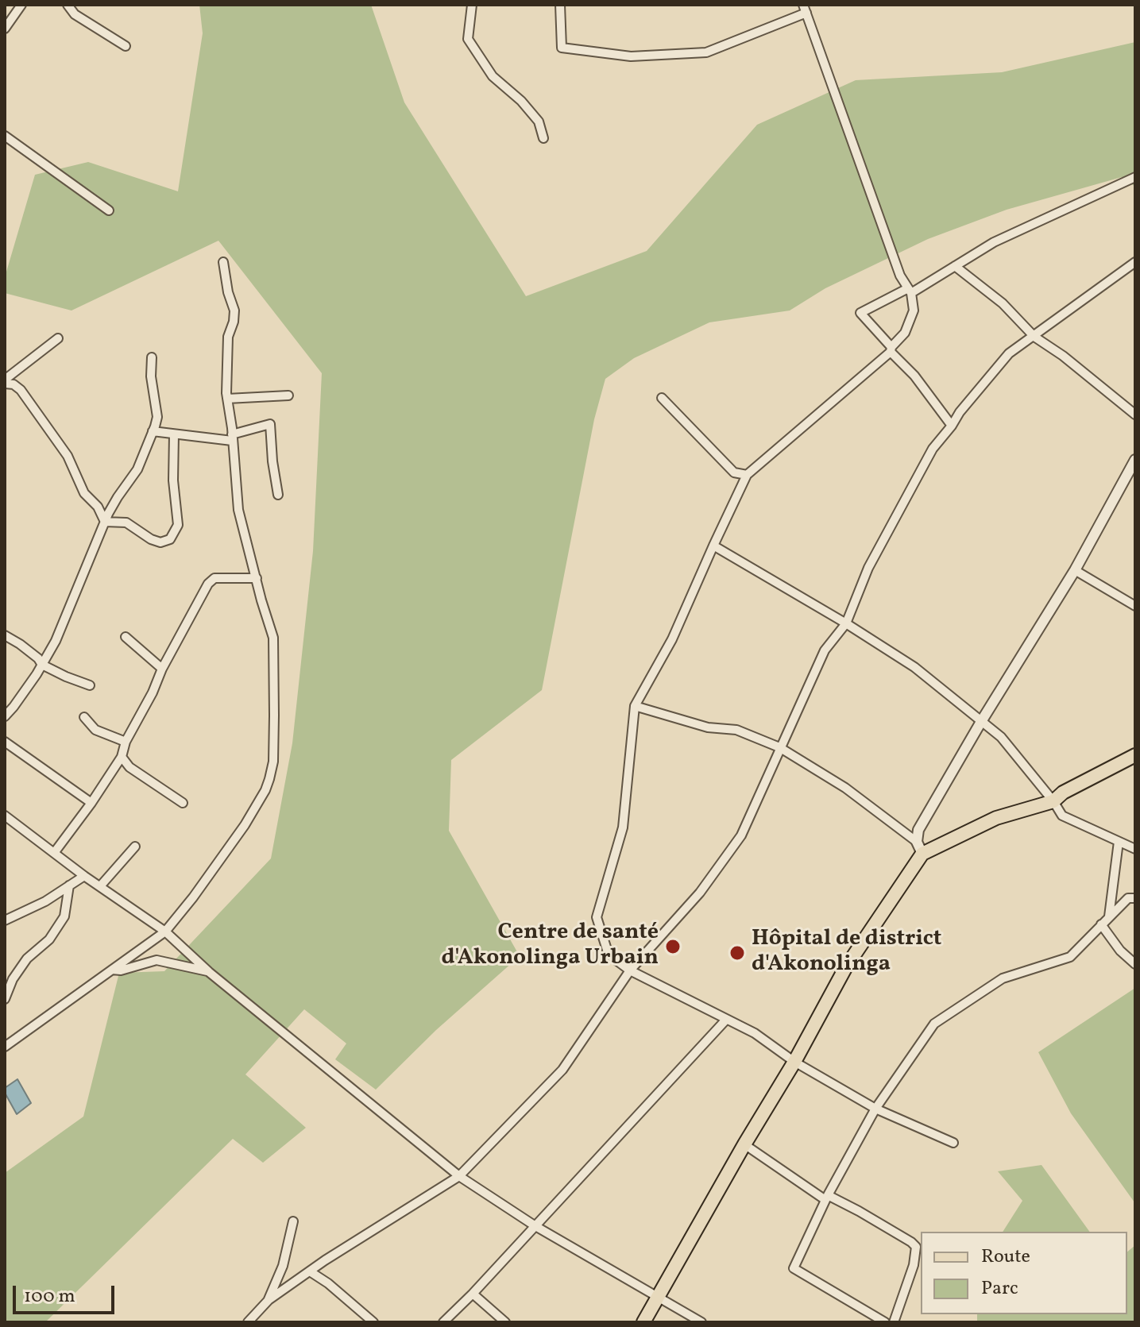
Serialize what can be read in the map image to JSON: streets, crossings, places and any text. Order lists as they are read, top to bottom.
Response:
{
  "places": ["Centre de santé d'Akonolinga Urbain", "Hôpital de district d'Akonolinga"],
  "legend": ["Route", "Parc"],
  "scale_bar": "100 m"
}
